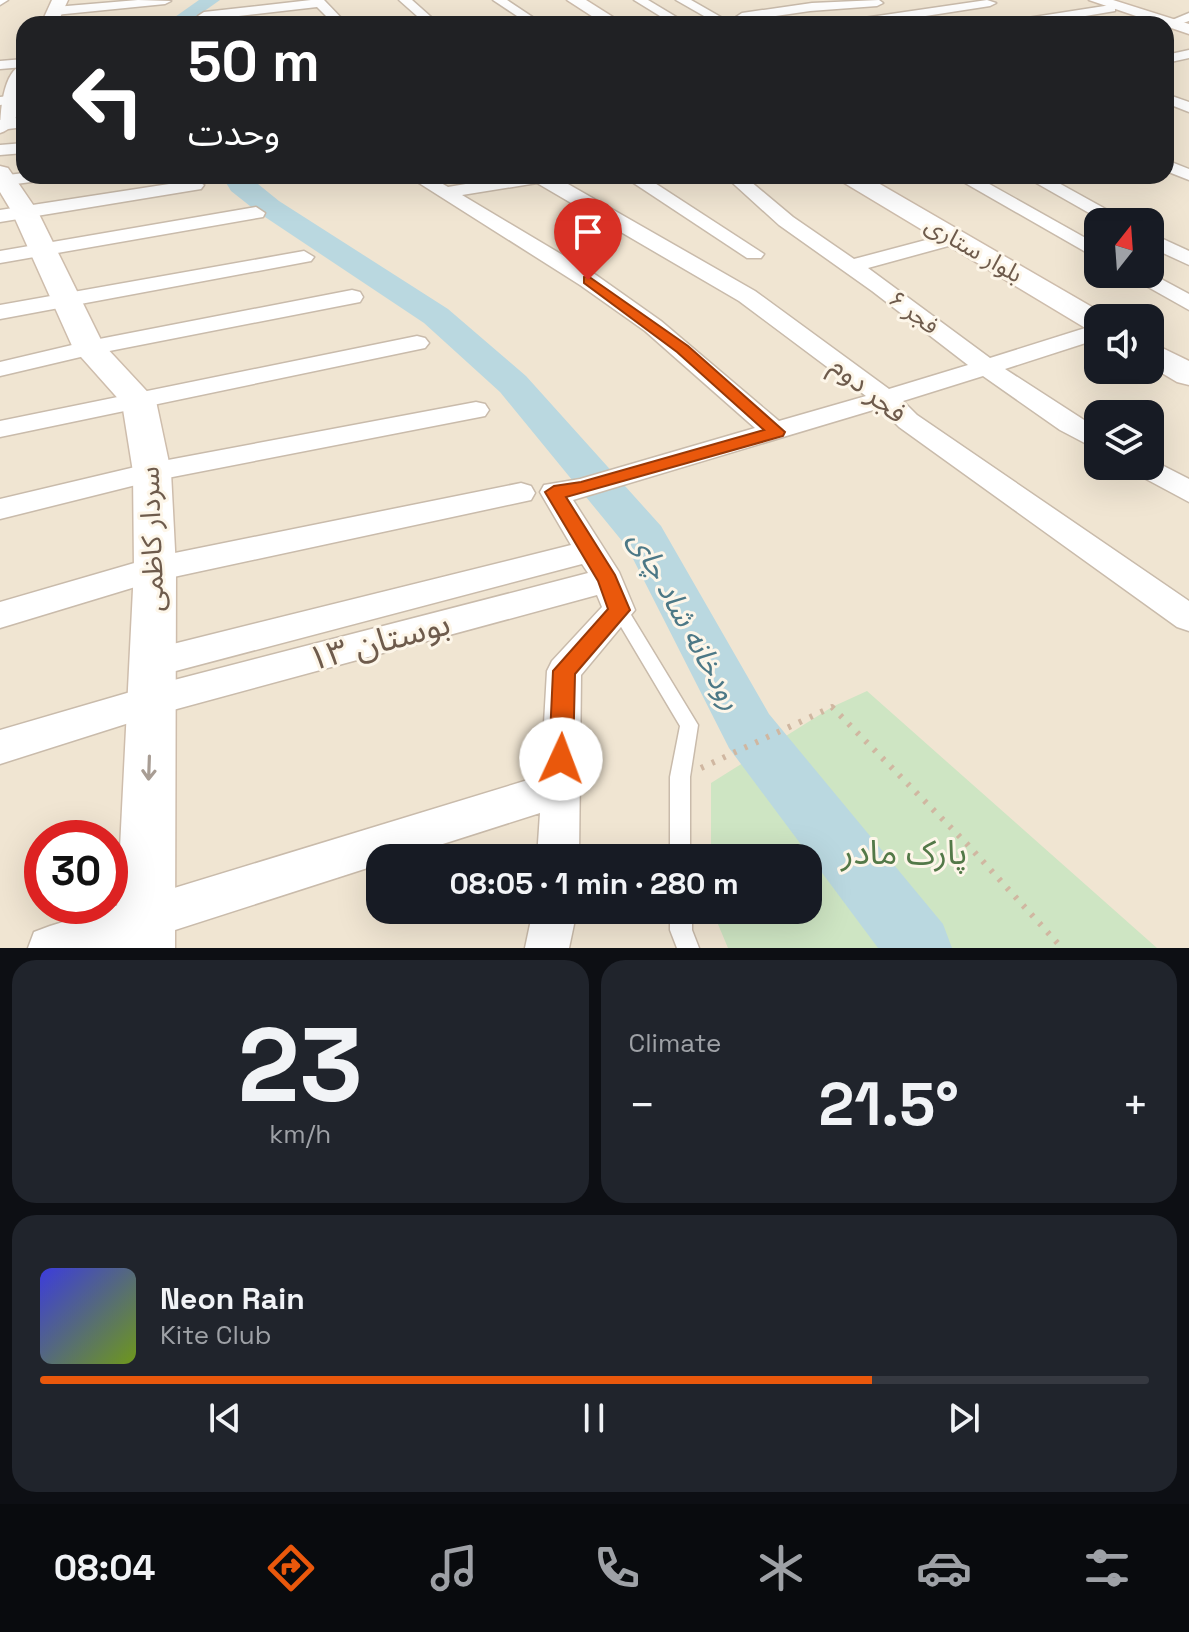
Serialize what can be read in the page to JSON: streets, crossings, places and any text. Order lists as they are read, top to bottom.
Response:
{
  "streets": {
    "main road": ["بلوار ستاری", "سردار کاظمی"],
    "street": ["فجر ۶", "فجر دوم", "بوستان ۱۳"]
  },
  "crossings": [
    ["سردار کاظمی", "بوستان ۱۳"]
  ],
  "one_way": ["سردار کاظمی"],
  "water": ["رودخانه شاد چای"],
  "parks": ["پارک مادر"],
  "north": "top",
  "page": {
    "turn": ["50 m", "وحدت"],
    "limit": "30",
    "trip": "08:05 · 1 min · 280 m",
    "tile": [
      ["23", "km/h"],
      "Climate"
    ],
    "heat": ["−", "21.5°", "+"],
    "song": ["Neon Rain", "Kite Club"],
    "tabs": "08:04"
  }
}
